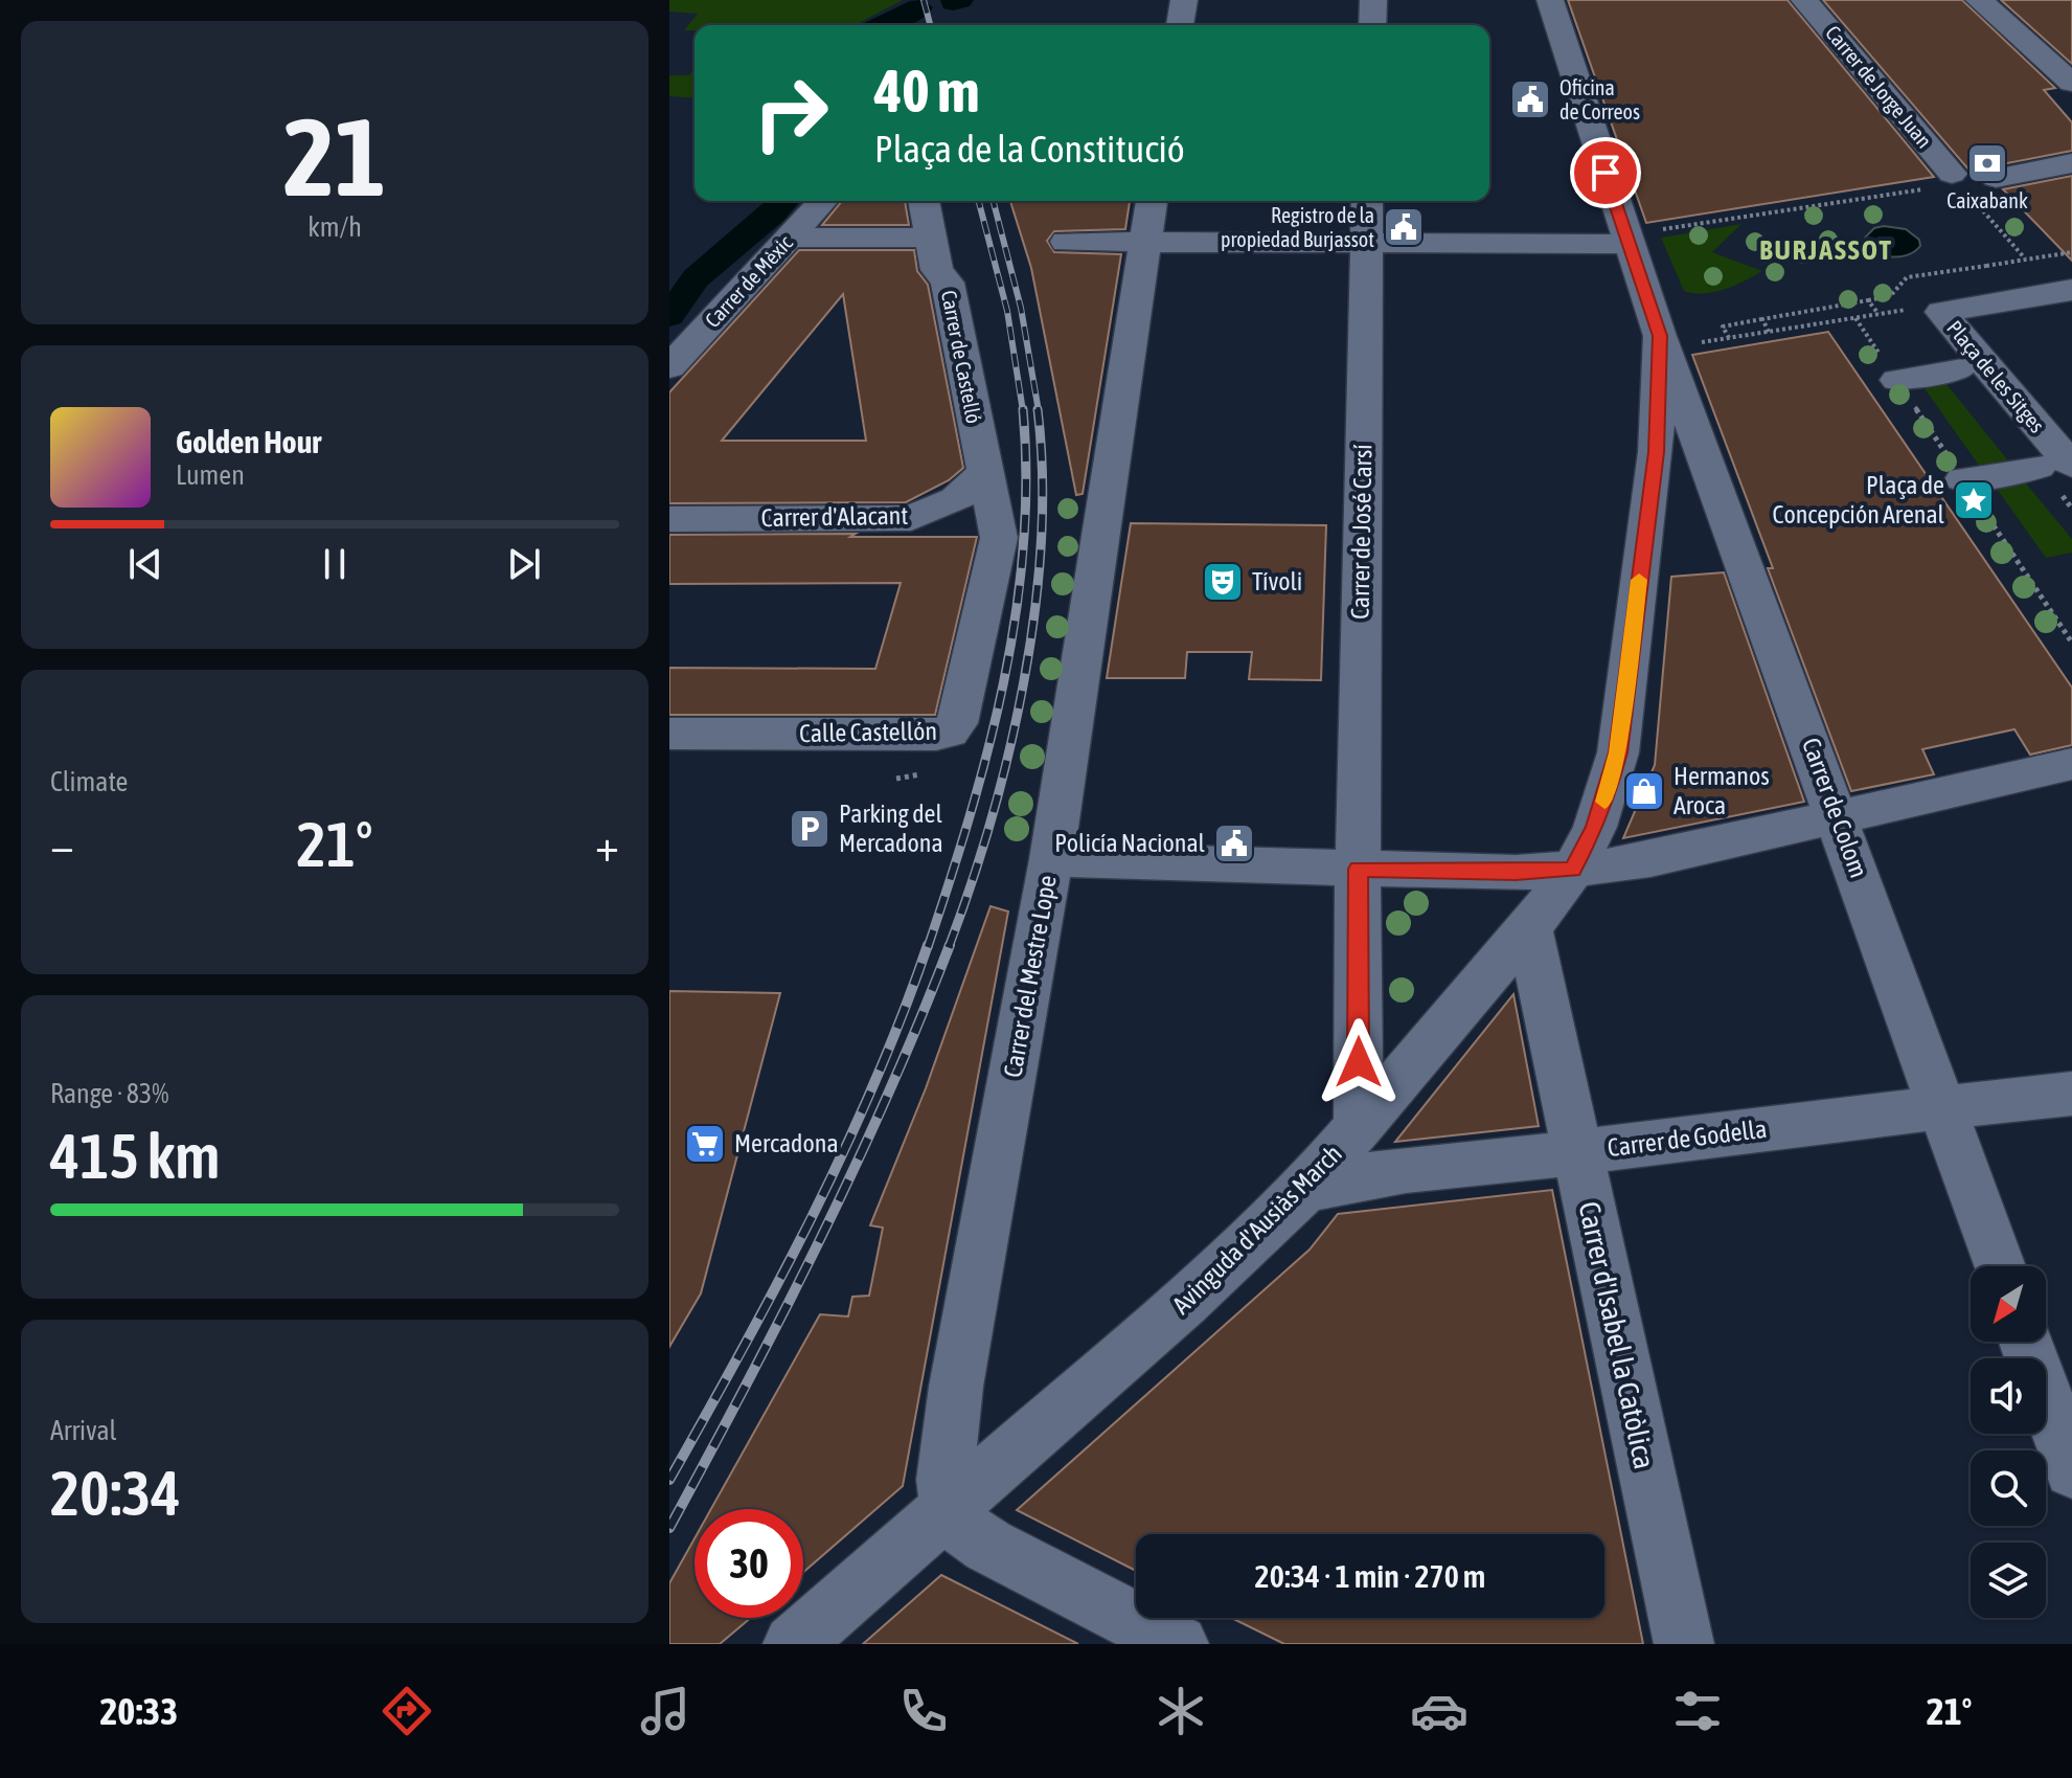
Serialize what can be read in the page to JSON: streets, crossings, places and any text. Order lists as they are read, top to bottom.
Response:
{
  "streets": {
    "street": [
      "Carrer de Jorge Juan",
      "Carrer de Mèxic",
      "Carrer de Castelló",
      "Plaça de les Sitges",
      "Carrer d'Alacant",
      "Carrer de José Carsí",
      "Calle Castellón",
      "Carrer de Colom",
      "Carrer del Mestre Lope",
      "Carrer de Godella",
      "Avinguda d'Ausiàs March",
      "Carrer d'Isabel la Catòlica"
    ]
  },
  "crossings": [
    ["Carrer de Castelló", "Carrer d'Alacant"],
    ["Carrer de Castelló", "Calle Castellón"],
    ["Carrer d'Alacant", "Calle Castellón"],
    ["Carrer de José Carsí", "Avinguda d'Ausiàs March"],
    ["Carrer de Colom", "Carrer de Godella"],
    ["Carrer de Colom", "Avinguda d'Ausiàs March"],
    ["Carrer del Mestre Lope", "Avinguda d'Ausiàs March"],
    ["Carrer de Godella", "Avinguda d'Ausiàs March"],
    ["Carrer de Godella", "Carrer d'Isabel la Catòlica"],
    ["Avinguda d'Ausiàs March", "Carrer d'Isabel la Catòlica"]
  ],
  "districts": ["BURJASSOT"],
  "places": {
    "public building": ["Oficina de Correos", "Registro de la propiedad Burjassot", "Policía Nacional"],
    "bank": ["Caixabank"],
    "place": ["Plaça de Concepción Arenal"],
    "theatre": ["Tívoli"],
    "shop": ["Hermanos Aroca"],
    "parking": ["Parking del Mercadona"],
    "supermarket": ["Mercadona"]
  },
  "north": "bottom left",
  "page": {
    "tile": [
      ["21", "km/h"],
      "Climate",
      ["Range · 83%", "415 km"],
      ["Arrival", "20:34"]
    ],
    "turn": ["40 m", "Plaça de la Constitució"],
    "song": ["Golden Hour", "Lumen"],
    "heat": ["−", "21°", "+"],
    "limit": "30",
    "trip": "20:34 · 1 min · 270 m",
    "tabs": ["20:33", "21°"]
  }
}
